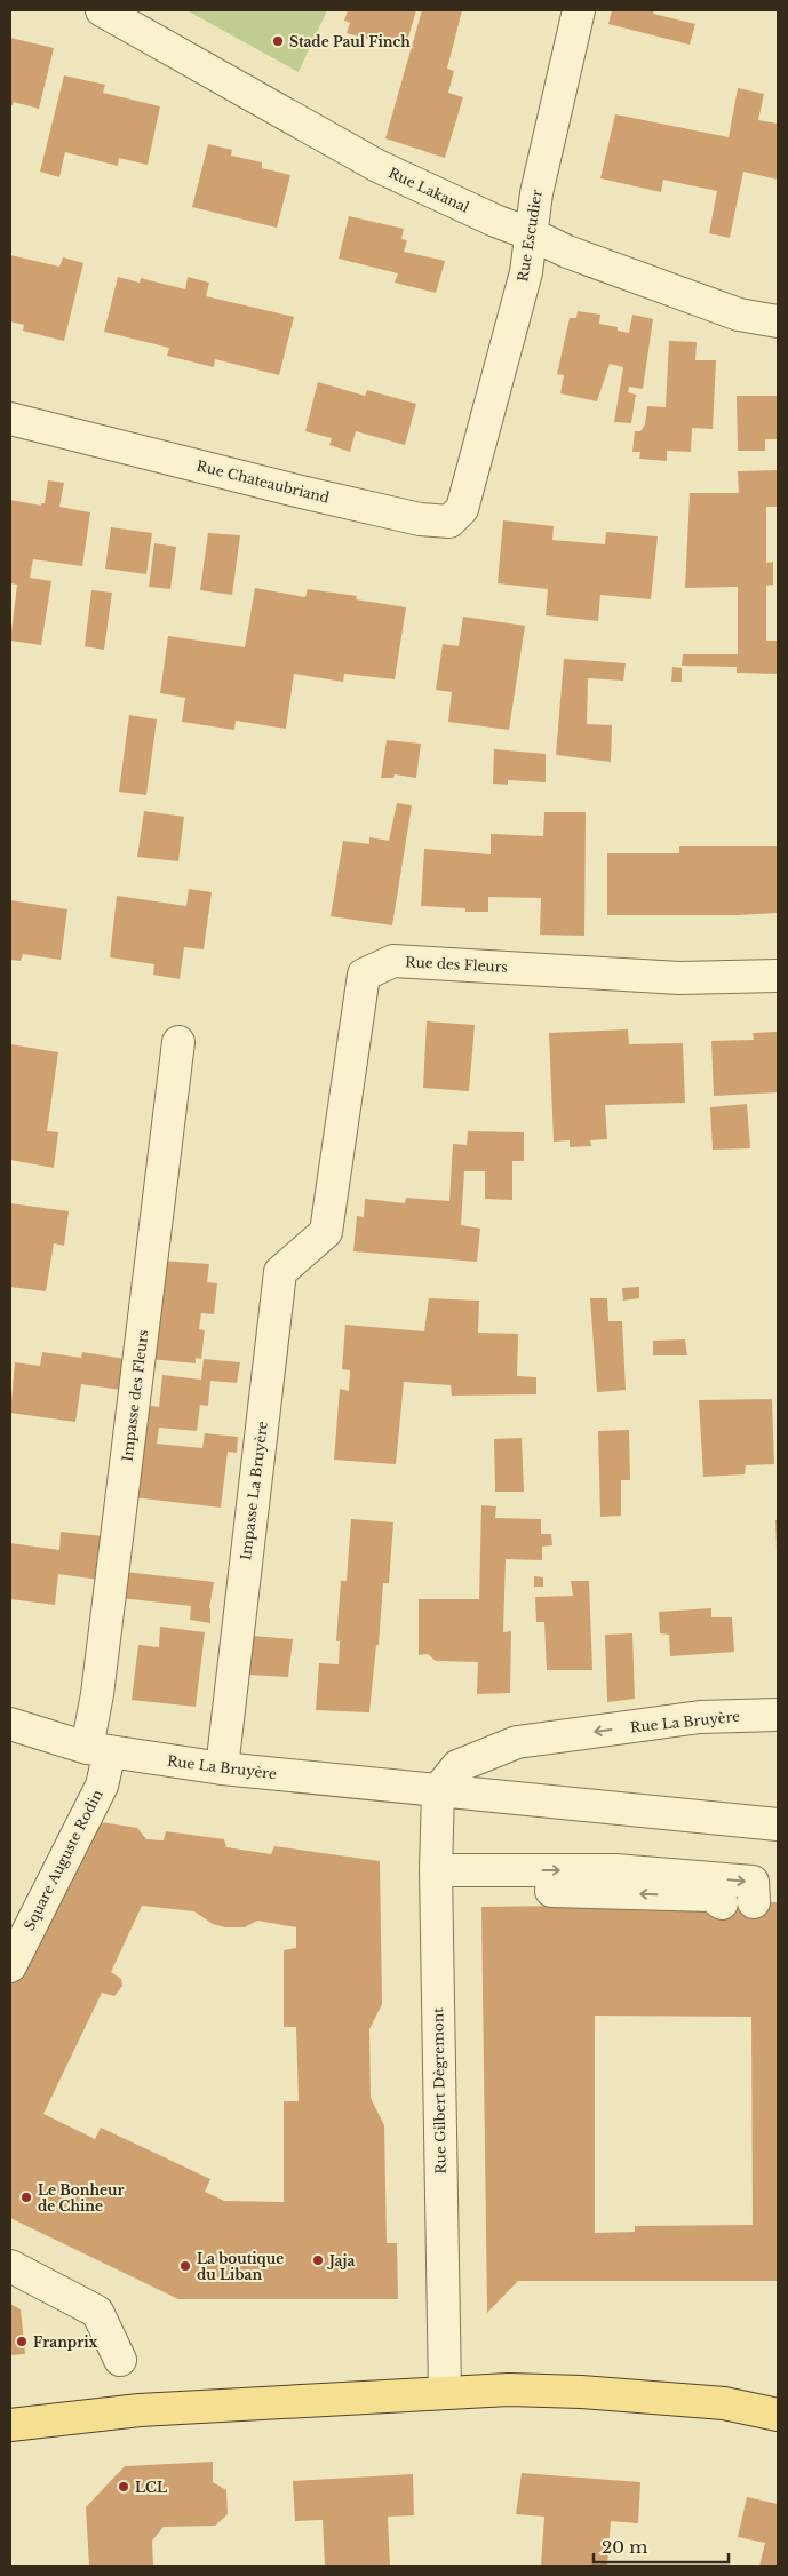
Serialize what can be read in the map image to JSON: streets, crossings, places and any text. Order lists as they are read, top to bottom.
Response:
{
  "streets": {
    "street": [
      "Rue Lakanal",
      "Rue Escudier",
      "Rue Chateaubriand",
      "Rue des Fleurs",
      "Impasse des Fleurs",
      "Impasse La Bruyère",
      "Rue La Bruyère",
      "Square Auguste Rodin",
      "Rue Gilbert Dègremont"
    ]
  },
  "crossings": [
    ["Rue Lakanal", "Rue Escudier"],
    ["Rue Escudier", "Rue Chateaubriand"],
    ["Rue des Fleurs", "Impasse La Bruyère"],
    ["Impasse des Fleurs", "Rue La Bruyère"],
    ["Impasse des Fleurs", "Square Auguste Rodin"],
    ["Impasse La Bruyère", "Rue La Bruyère"],
    ["Rue La Bruyère", "Square Auguste Rodin"],
    ["Rue La Bruyère", "Rue Gilbert Dègremont"]
  ],
  "places": [
    "Stade Paul Finch",
    "Le Bonheur de Chine",
    "Jaja",
    "La boutique du Liban",
    "Franprix",
    "LCL"
  ],
  "scale_bar": "20 m"
}
